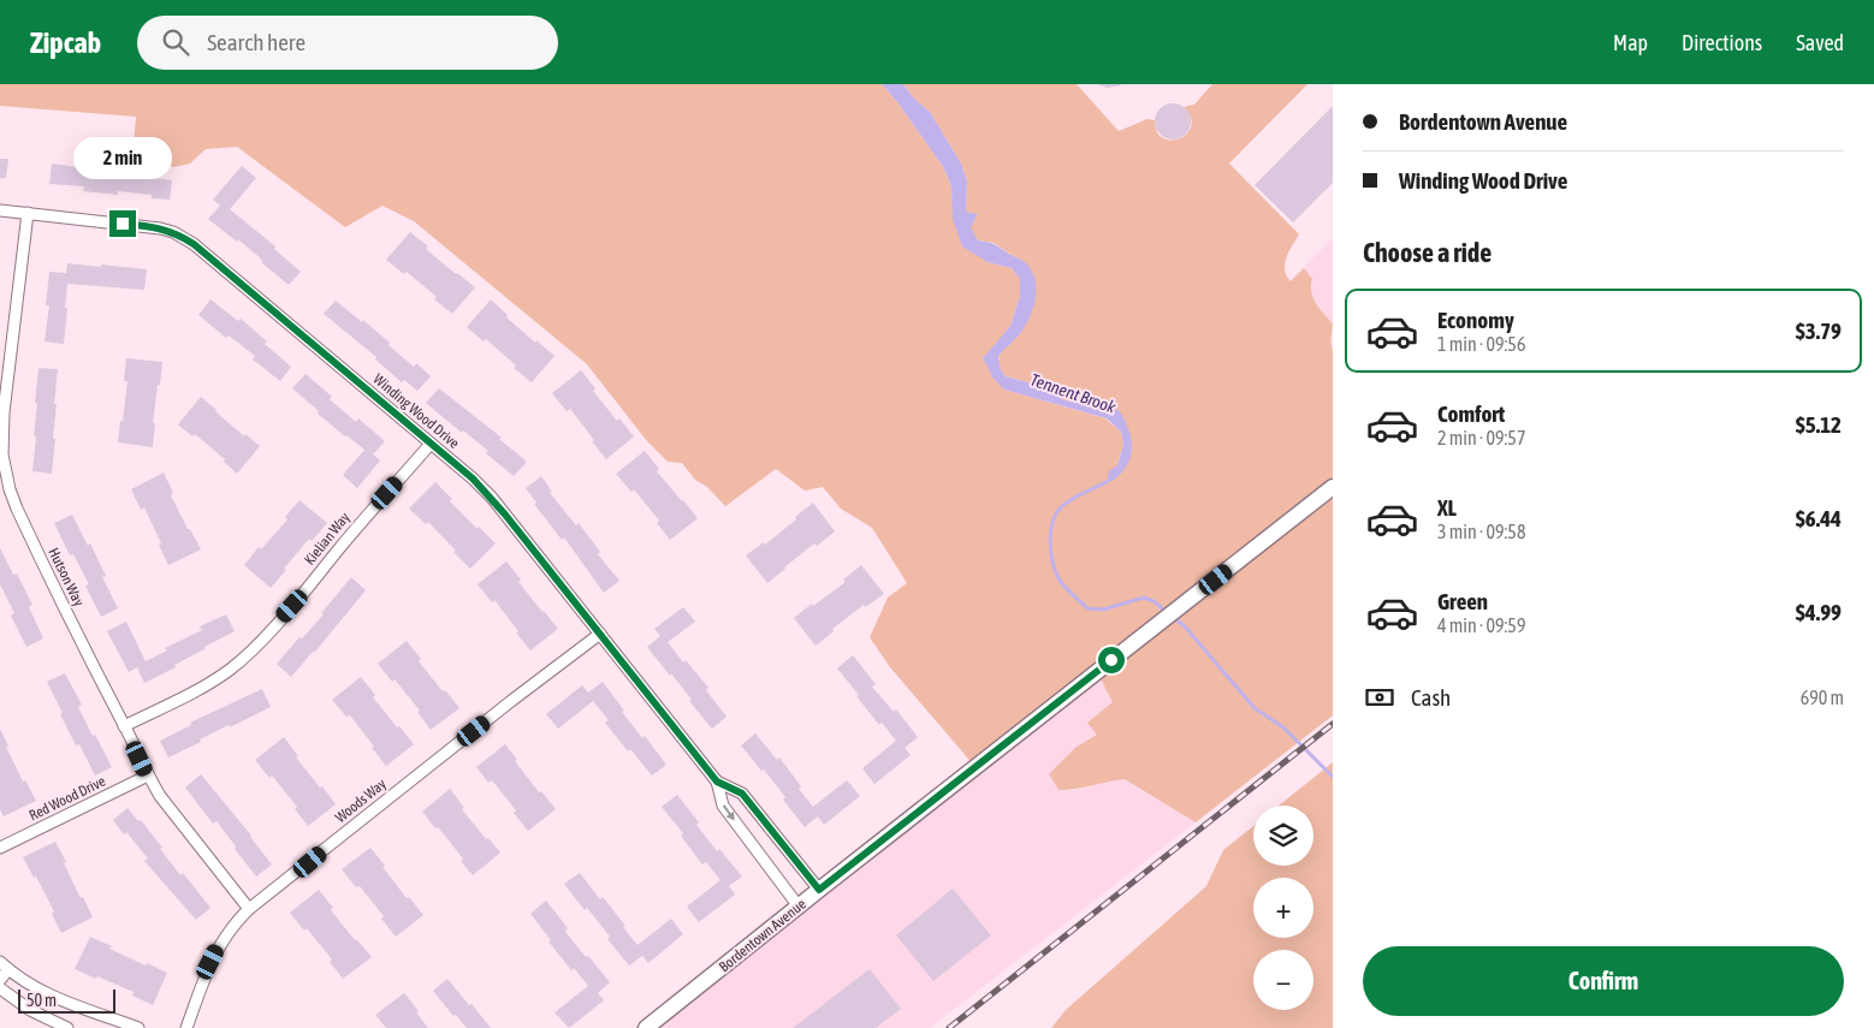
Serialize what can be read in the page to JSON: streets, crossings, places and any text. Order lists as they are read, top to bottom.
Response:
{
  "streets": {
    "main road": ["Bordentown Avenue"],
    "street": [
      "Winding Wood Drive",
      "Kielian Way",
      "Hutson Way",
      "Red Wood Drive",
      "Woods Way"
    ]
  },
  "crossings": [
    ["Winding Wood Drive", "Kielian Way"],
    ["Winding Wood Drive", "Hutson Way"],
    ["Winding Wood Drive", "Woods Way"],
    ["Winding Wood Drive", "Bordentown Avenue"],
    ["Kielian Way", "Hutson Way"],
    ["Hutson Way", "Red Wood Drive"],
    ["Hutson Way", "Woods Way"]
  ],
  "water": ["Tennent Brook"],
  "scale_bar": "50 m",
  "page": {
    "header": "Zipcab",
    "search": "Search here",
    "nav": ["Map", "Directions", "Saved"],
    "banner": ["Bordentown Avenue", "Winding Wood Drive"],
    "bubble": "2 min",
    "heading": "Choose a ride",
    "list": [
      {
        "name": "Economy",
        "note": "1 min · 09:56",
        "value": "$3.79"
      },
      {
        "name": "Comfort",
        "note": "2 min · 09:57",
        "value": "$5.12"
      },
      {
        "name": "XL",
        "note": "3 min · 09:58",
        "value": "$6.44"
      },
      {
        "name": "Green",
        "note": "4 min · 09:59",
        "value": "$4.99"
      }
    ],
    "pay": ["Cash", "690 m"],
    "map_buttons": ["+", "−"],
    "buttons": "Confirm",
    "scale": "50 m"
  }
}
